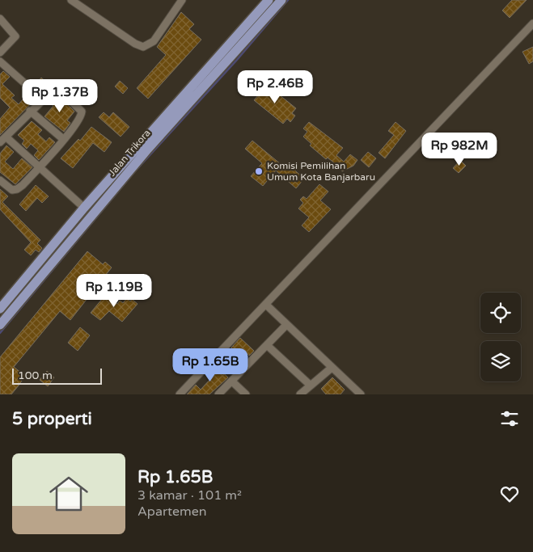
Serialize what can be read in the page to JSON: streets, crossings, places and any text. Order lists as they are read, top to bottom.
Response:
{
  "streets": {
    "main road": ["Jalan Trikora"]
  },
  "places": ["Komisi Pemilihan Umum Kota Banjarbaru"],
  "scale_bar": "100 m",
  "page": {
    "price": [
      "Rp 2.46B",
      "Rp 1.37B",
      "Rp 982M",
      "Rp 1.19B",
      "Rp 1.65B"
    ],
    "scale": "100 m",
    "heading": "5 properti",
    "list": [
      {
        "name": "Rp 1.65B",
        "note": "3 kamar · 101 m² · Apartemen"
      }
    ]
  }
}
